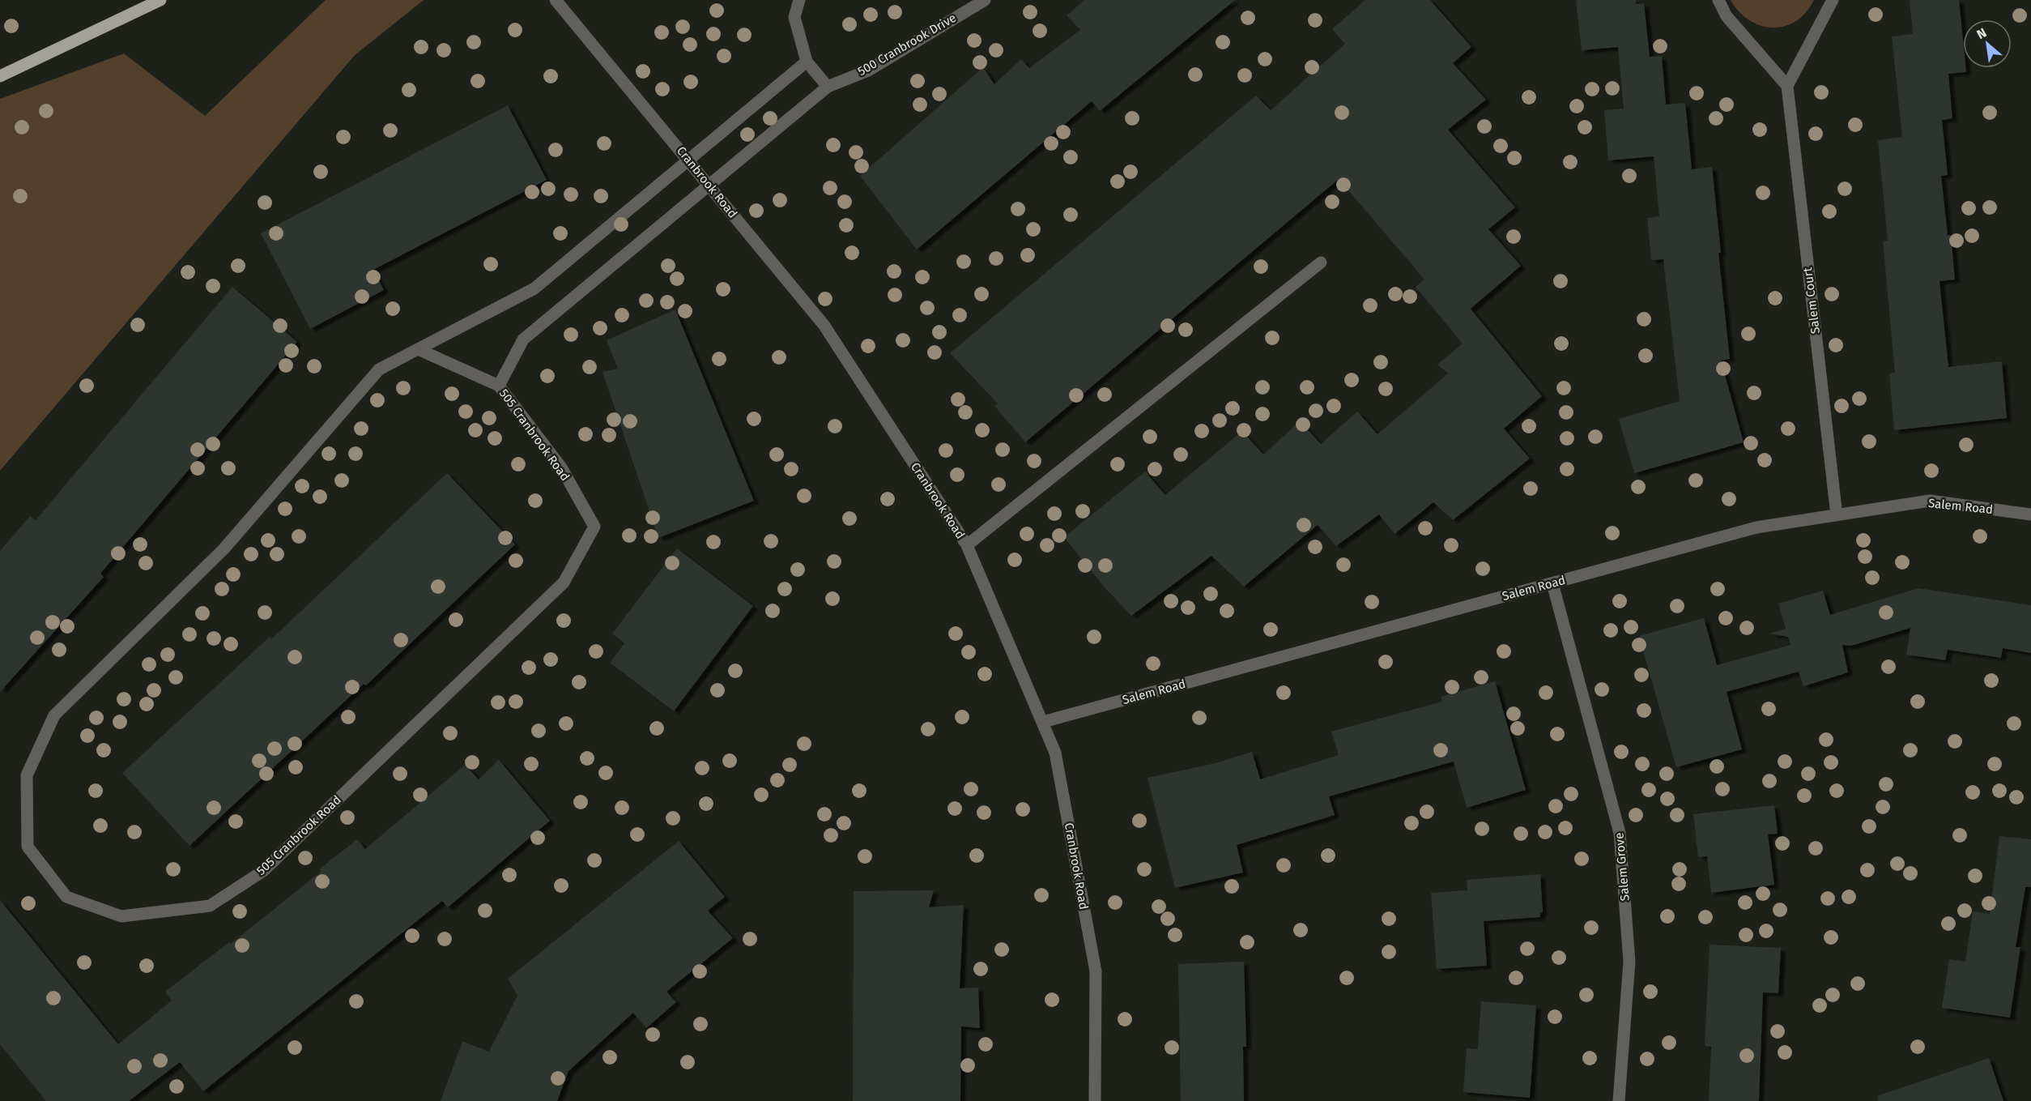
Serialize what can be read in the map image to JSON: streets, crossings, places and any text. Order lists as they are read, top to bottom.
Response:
{
  "streets": {
    "street": [
      "500 Cranbrook Drive",
      "Cranbrook Road",
      "Salem Court",
      "505 Cranbrook Road",
      "Salem Road",
      "Salem Grove"
    ]
  },
  "crossings": [
    ["500 Cranbrook Drive", "Cranbrook Road"],
    ["500 Cranbrook Drive", "505 Cranbrook Road"],
    ["Cranbrook Road", "505 Cranbrook Road"],
    ["Cranbrook Road", "Salem Road"],
    ["Salem Court", "Salem Road"],
    ["Salem Road", "Salem Grove"]
  ],
  "north": "top left"
}
